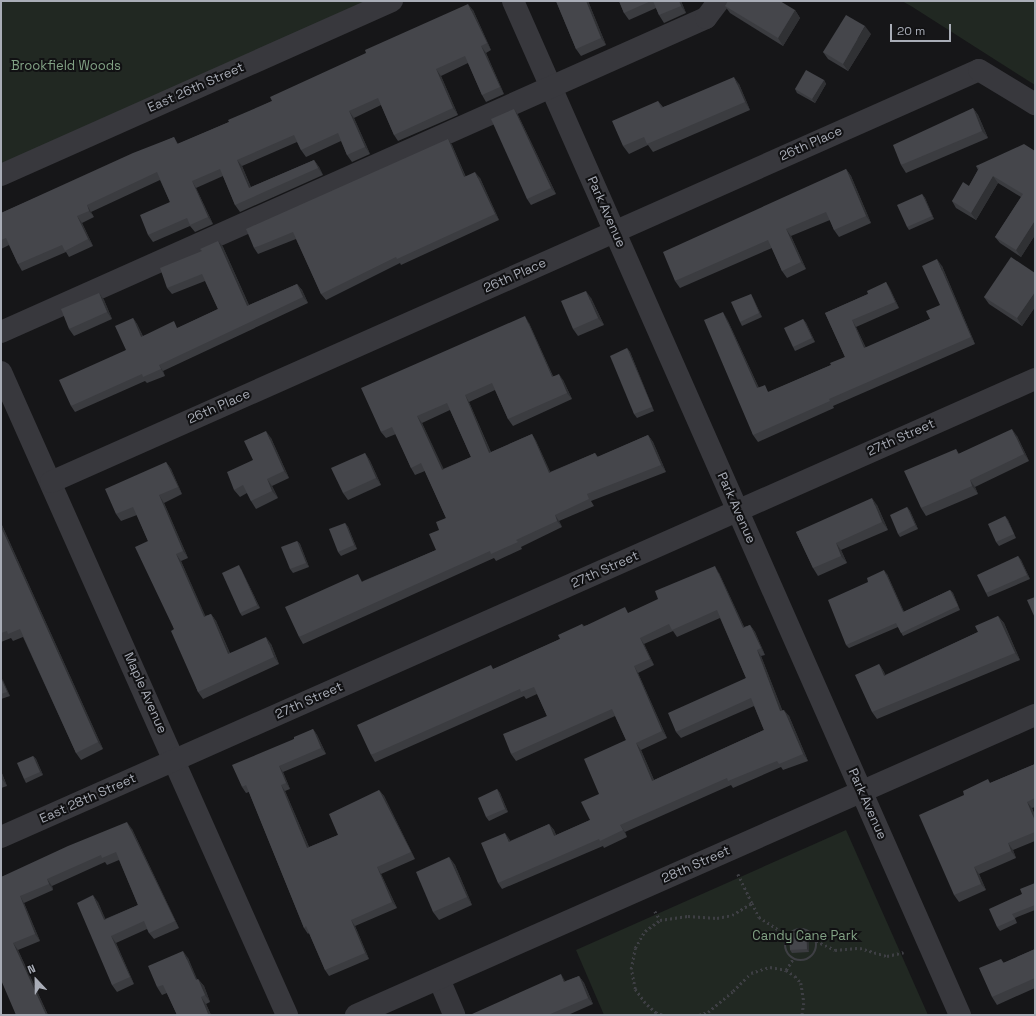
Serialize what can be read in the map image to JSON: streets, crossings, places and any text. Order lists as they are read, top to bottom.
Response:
{
  "streets": {
    "street": [
      "East 26th Street",
      "26th Place",
      "Park Avenue",
      "27th Street",
      "Maple Avenue",
      "East 28th Street",
      "28th Street"
    ]
  },
  "crossings": [
    ["26th Place", "Park Avenue"],
    ["26th Place", "Maple Avenue"],
    ["Park Avenue", "27th Street"],
    ["Park Avenue", "28th Street"],
    ["27th Street", "Maple Avenue"],
    ["27th Street", "East 28th Street"],
    ["Maple Avenue", "East 28th Street"]
  ],
  "parks": ["Brookfield Woods", "Candy Cane Park"],
  "scale_bar": "20 m",
  "north": "top"
}
